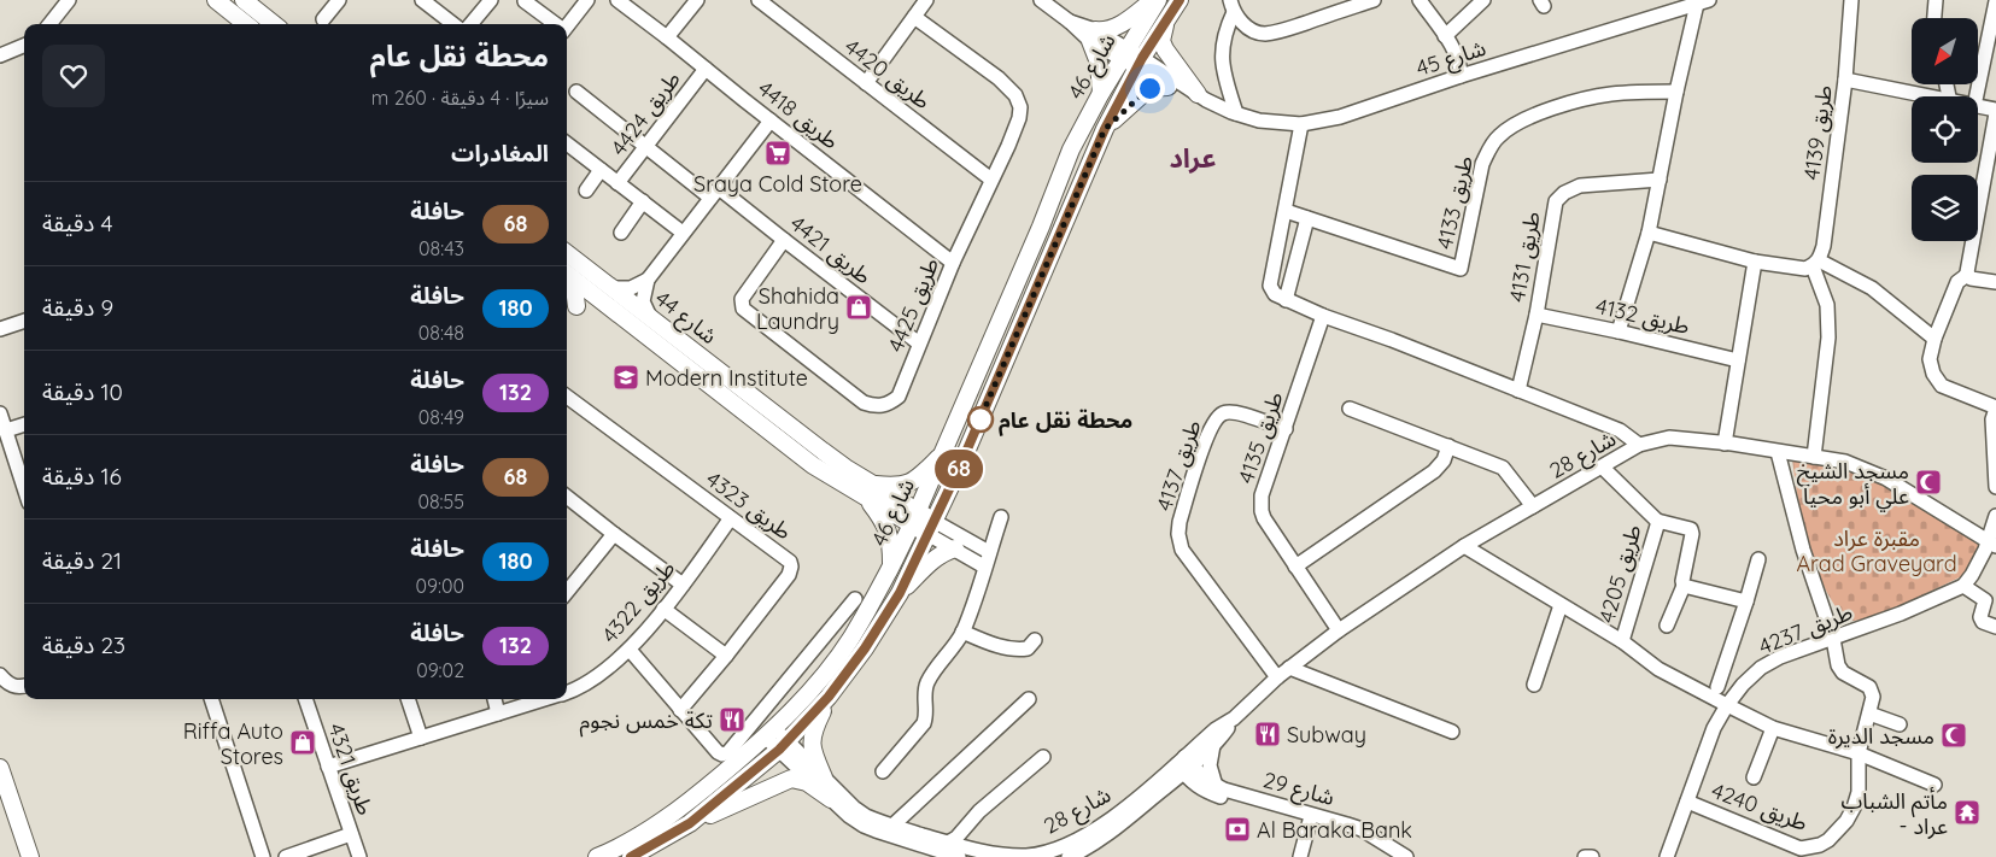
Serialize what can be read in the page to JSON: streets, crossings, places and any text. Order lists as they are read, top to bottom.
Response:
{
  "streets": {
    "main road": ["شارع 46", "شارع 44"],
    "street": [
      "شارع 45",
      "طريق 4420",
      "طريق 4424",
      "طريق 4418",
      "طريق 4139",
      "طريق 4133",
      "طريق 4421",
      "طريق 4131",
      "طريق 4425",
      "طريق 4132",
      "طريق 4135",
      "شارع 28",
      "طريق 4137",
      "طريق 4323",
      "طريق 4205",
      "طريق 4322",
      "طريق 4237",
      "طريق 4321",
      "شارع 29",
      "طريق 4240"
    ]
  },
  "crossings": [
    ["شارع 45", "شارع 46"],
    ["شارع 46", "شارع 44"],
    ["شارع 46", "شارع 28"],
    ["طريق 4420", "طريق 4425"],
    ["طريق 4424", "طريق 4418"],
    ["طريق 4424", "طريق 4421"],
    ["طريق 4418", "طريق 4425"],
    ["طريق 4421", "طريق 4425"],
    ["طريق 4131", "طريق 4132"],
    ["طريق 4135", "شارع 28"],
    ["طريق 4135", "طريق 4137"],
    ["شارع 28", "طريق 4137"],
    ["شارع 28", "طريق 4205"],
    ["شارع 28", "شارع 29"],
    ["طريق 4323", "طريق 4322"],
    ["طريق 4205", "طريق 4237"],
    ["طريق 4205", "طريق 4240"],
    ["طريق 4322", "طريق 4321"],
    ["طريق 4237", "طريق 4240"]
  ],
  "districts": ["عراد"],
  "parks": ["مقبرة عراد Arad Graveyard"],
  "places": {
    "supermarket": ["Sraya Cold Store"],
    "shop": ["Shahida Laundry", "Riffa Auto Stores"],
    "school or university": ["Modern Institute"],
    "other": ["محطة نقل عام"],
    "mosque": ["مسجد الشيخ علي أبو محيا", "مسجد الديرة"],
    "restaurant": ["تكة خمس نجوم", "Subway"],
    "temple": ["مأتم الشباب - عراد"],
    "bank": ["Al Baraka Bank"]
  },
  "lines": ["bus line 68"],
  "north": "bottom left",
  "page": {
    "on_map": "68",
    "heading": [
      ["محطة نقل عام", "سيرًا · 4 دقيقة · 260 m"],
      "المغادرات"
    ],
    "list": [
      {
        "mark": "68",
        "name": "حافلة",
        "note": "08:43",
        "value": "4 دقيقة"
      },
      {
        "mark": "180",
        "name": "حافلة",
        "note": "08:48",
        "value": "9 دقيقة"
      },
      {
        "mark": "132",
        "name": "حافلة",
        "note": "08:49",
        "value": "10 دقيقة"
      },
      {
        "mark": "68",
        "name": "حافلة",
        "note": "08:55",
        "value": "16 دقيقة"
      },
      {
        "mark": "180",
        "name": "حافلة",
        "note": "09:00",
        "value": "21 دقيقة"
      },
      {
        "mark": "132",
        "name": "حافلة",
        "note": "09:02",
        "value": "23 دقيقة"
      }
    ]
  }
}
